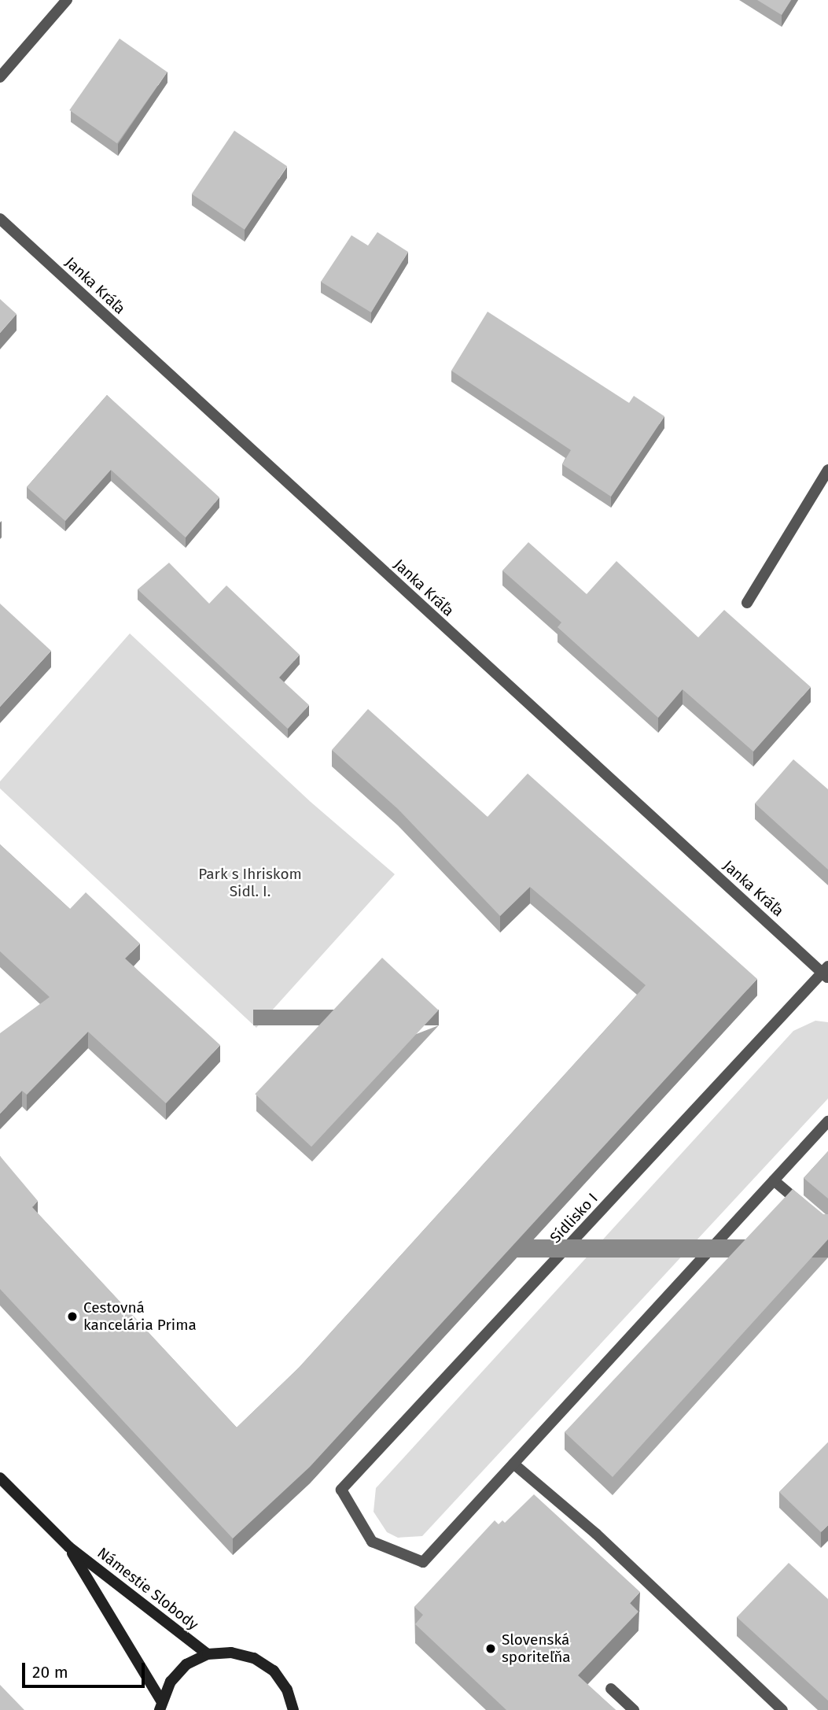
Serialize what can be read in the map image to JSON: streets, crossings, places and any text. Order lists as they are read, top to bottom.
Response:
{
  "streets": {
    "street": ["Janka Kráľa", "Sídlisko I", "Námestie Slobody"]
  },
  "crossings": [
    ["Janka Kráľa", "Sídlisko I"]
  ],
  "parks": ["Park s Ihriskom Sidl. I."],
  "places": ["Cestovná kancelária Prima", "Slovenská sporiteľňa"],
  "scale_bar": "20 m"
}
